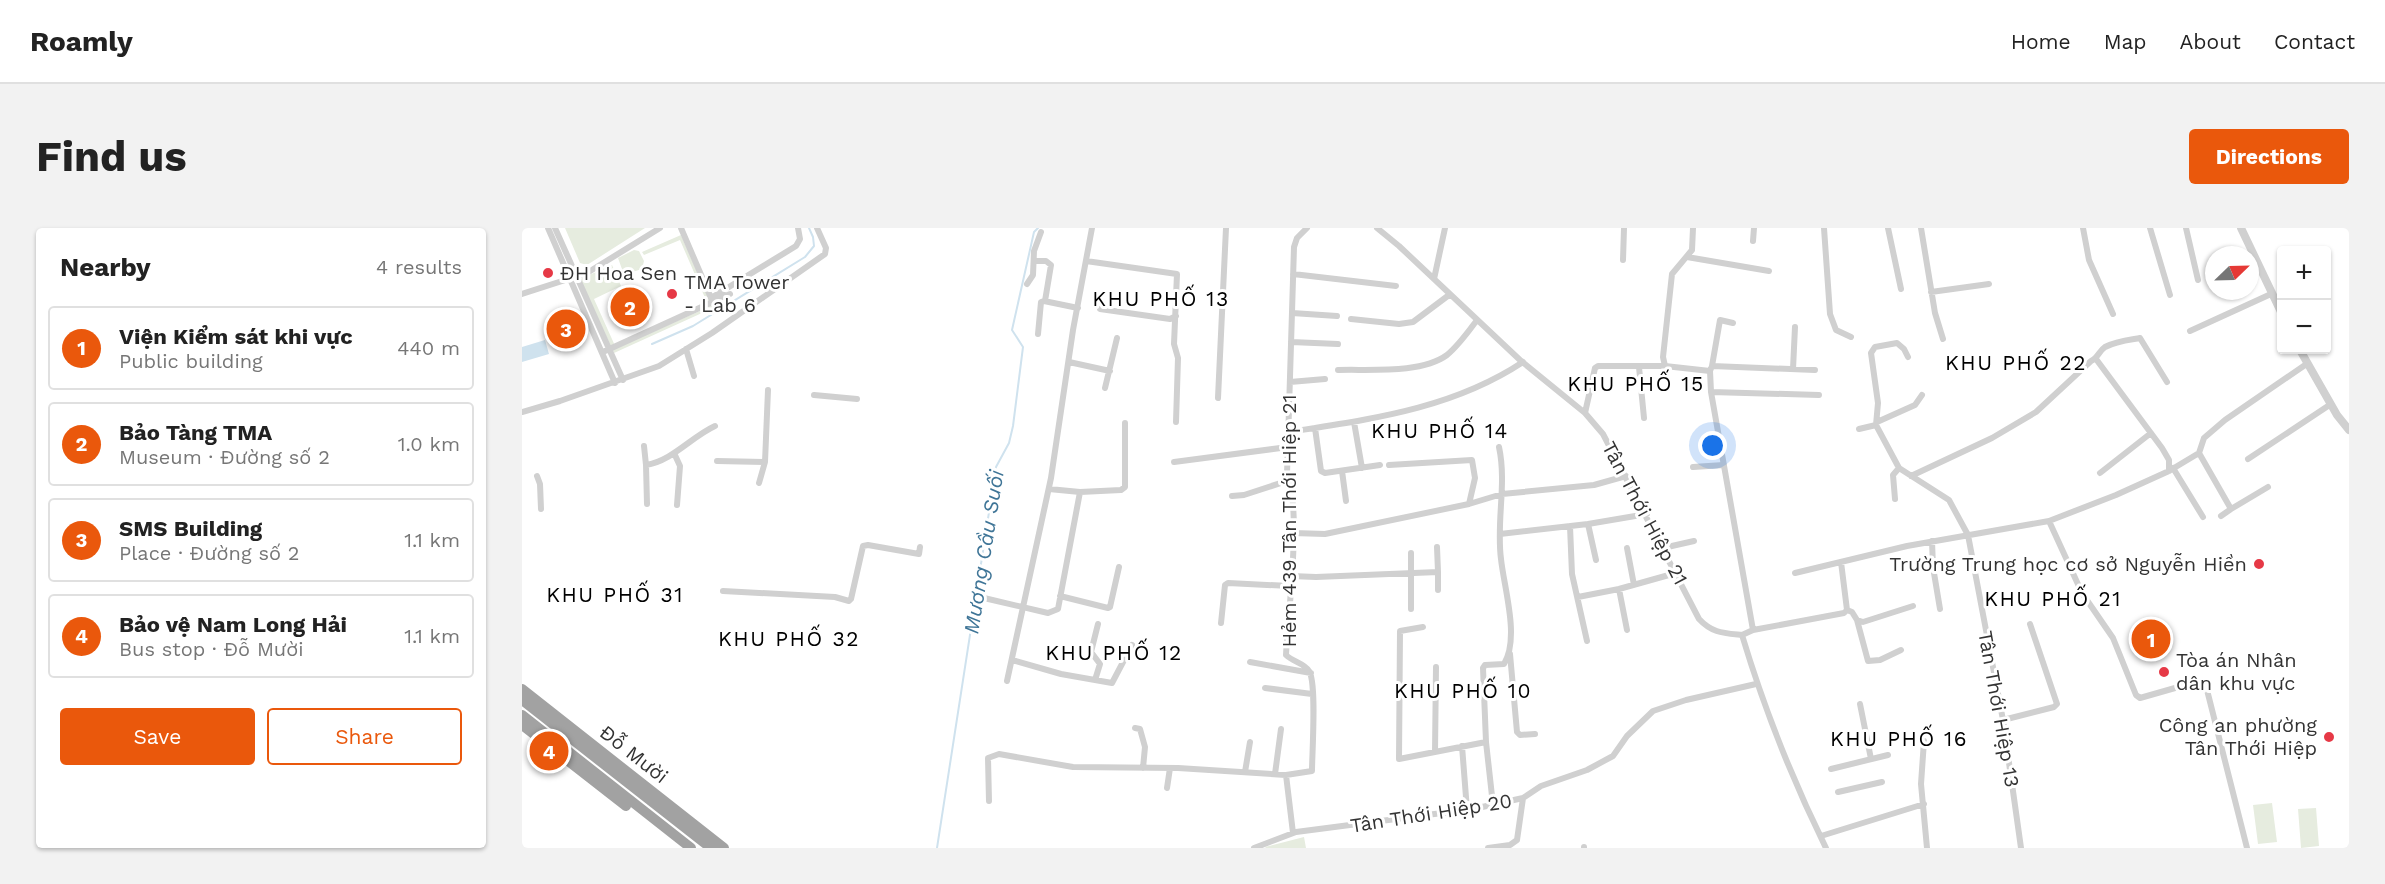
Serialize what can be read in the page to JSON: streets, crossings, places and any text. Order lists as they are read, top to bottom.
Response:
{
  "streets": {
    "highway": ["Đỗ Mười"],
    "street": [
      "Tân Thới Hiệp 21",
      "Hẻm 439 Tân Thới Hiệp 21",
      "Tân Thới Hiệp 13",
      "Tân Thới Hiệp 20"
    ]
  },
  "districts": [
    "KHU PHỐ 13",
    "KHU PHỐ 22",
    "KHU PHỐ 15",
    "KHU PHỐ 14",
    "KHU PHỐ 31",
    "KHU PHỐ 21",
    "KHU PHỐ 32",
    "KHU PHỐ 12",
    "KHU PHỐ 10",
    "KHU PHỐ 16"
  ],
  "water": ["Mương Cầu Suối"],
  "places": [
    "ĐH Hoa Sen",
    "TMA Tower - Lab 6",
    "Trường Trung học cơ sở Nguyễn Hiền",
    "Tòa án Nhân dân khu vực",
    "Công an phường Tân Thới Hiệp"
  ],
  "north": "top right",
  "page": {
    "header": "Roamly",
    "nav": [
      "Home",
      "Map",
      "About",
      "Contact"
    ],
    "buttons": [
      "Directions",
      ["Save", "Share"]
    ],
    "title": "Find us",
    "heading": ["Nearby", "4 results"],
    "map_buttons": ["+", "−"],
    "pins": [
      "2",
      "3",
      "1",
      "4"
    ],
    "list": [
      {
        "mark": "1",
        "name": "Viện Kiểm sát khi vực",
        "note": "Public building",
        "value": "440 m"
      },
      {
        "mark": "2",
        "name": "Bảo Tàng TMA",
        "note": "Museum · Đường số 2",
        "value": "1.0 km"
      },
      {
        "mark": "3",
        "name": "SMS Building",
        "note": "Place · Đường số 2",
        "value": "1.1 km"
      },
      {
        "mark": "4",
        "name": "Bảo vệ Nam Long Hải",
        "note": "Bus stop · Đỗ Mười",
        "value": "1.1 km"
      }
    ]
  }
}
